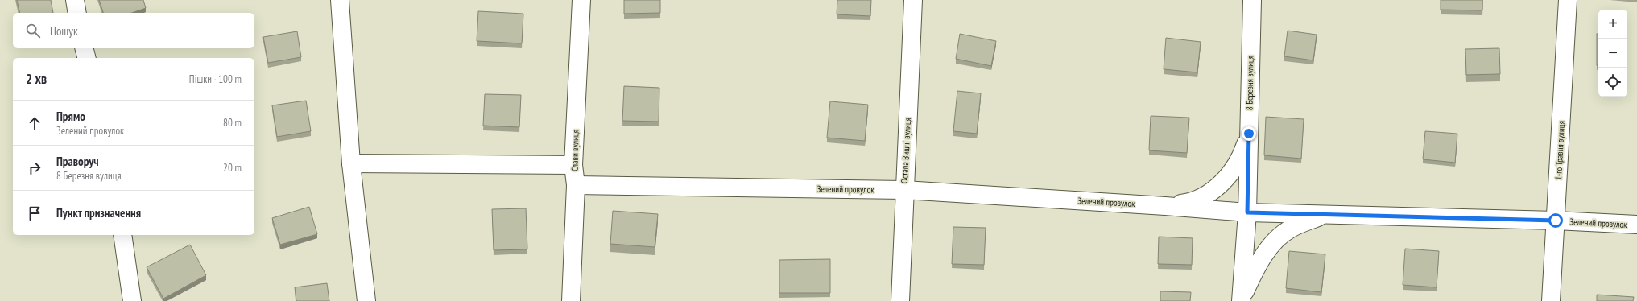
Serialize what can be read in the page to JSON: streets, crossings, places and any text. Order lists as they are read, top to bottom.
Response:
{
  "streets": {
    "street": [
      "8 Березня вулиця",
      "Слави вулиця",
      "Остапа Вишні вулиця",
      "1-го Травня вулиця",
      "Зелений провулок"
    ]
  },
  "crossings": [
    ["8 Березня вулиця", "Зелений провулок"],
    ["Слави вулиця", "Зелений провулок"],
    ["Остапа Вишні вулиця", "Зелений провулок"],
    ["1-го Травня вулиця", "Зелений провулок"]
  ],
  "page": {
    "map_buttons": ["+", "−"],
    "search": "Пошук",
    "heading": ["2 хв", "Пішки · 100 m"],
    "list": [
      ["Прямо", "Зелений провулок", "80 m"],
      ["Праворуч", "8 Березня вулиця", "20 m"],
      "Пункт призначення"
    ]
  }
}
